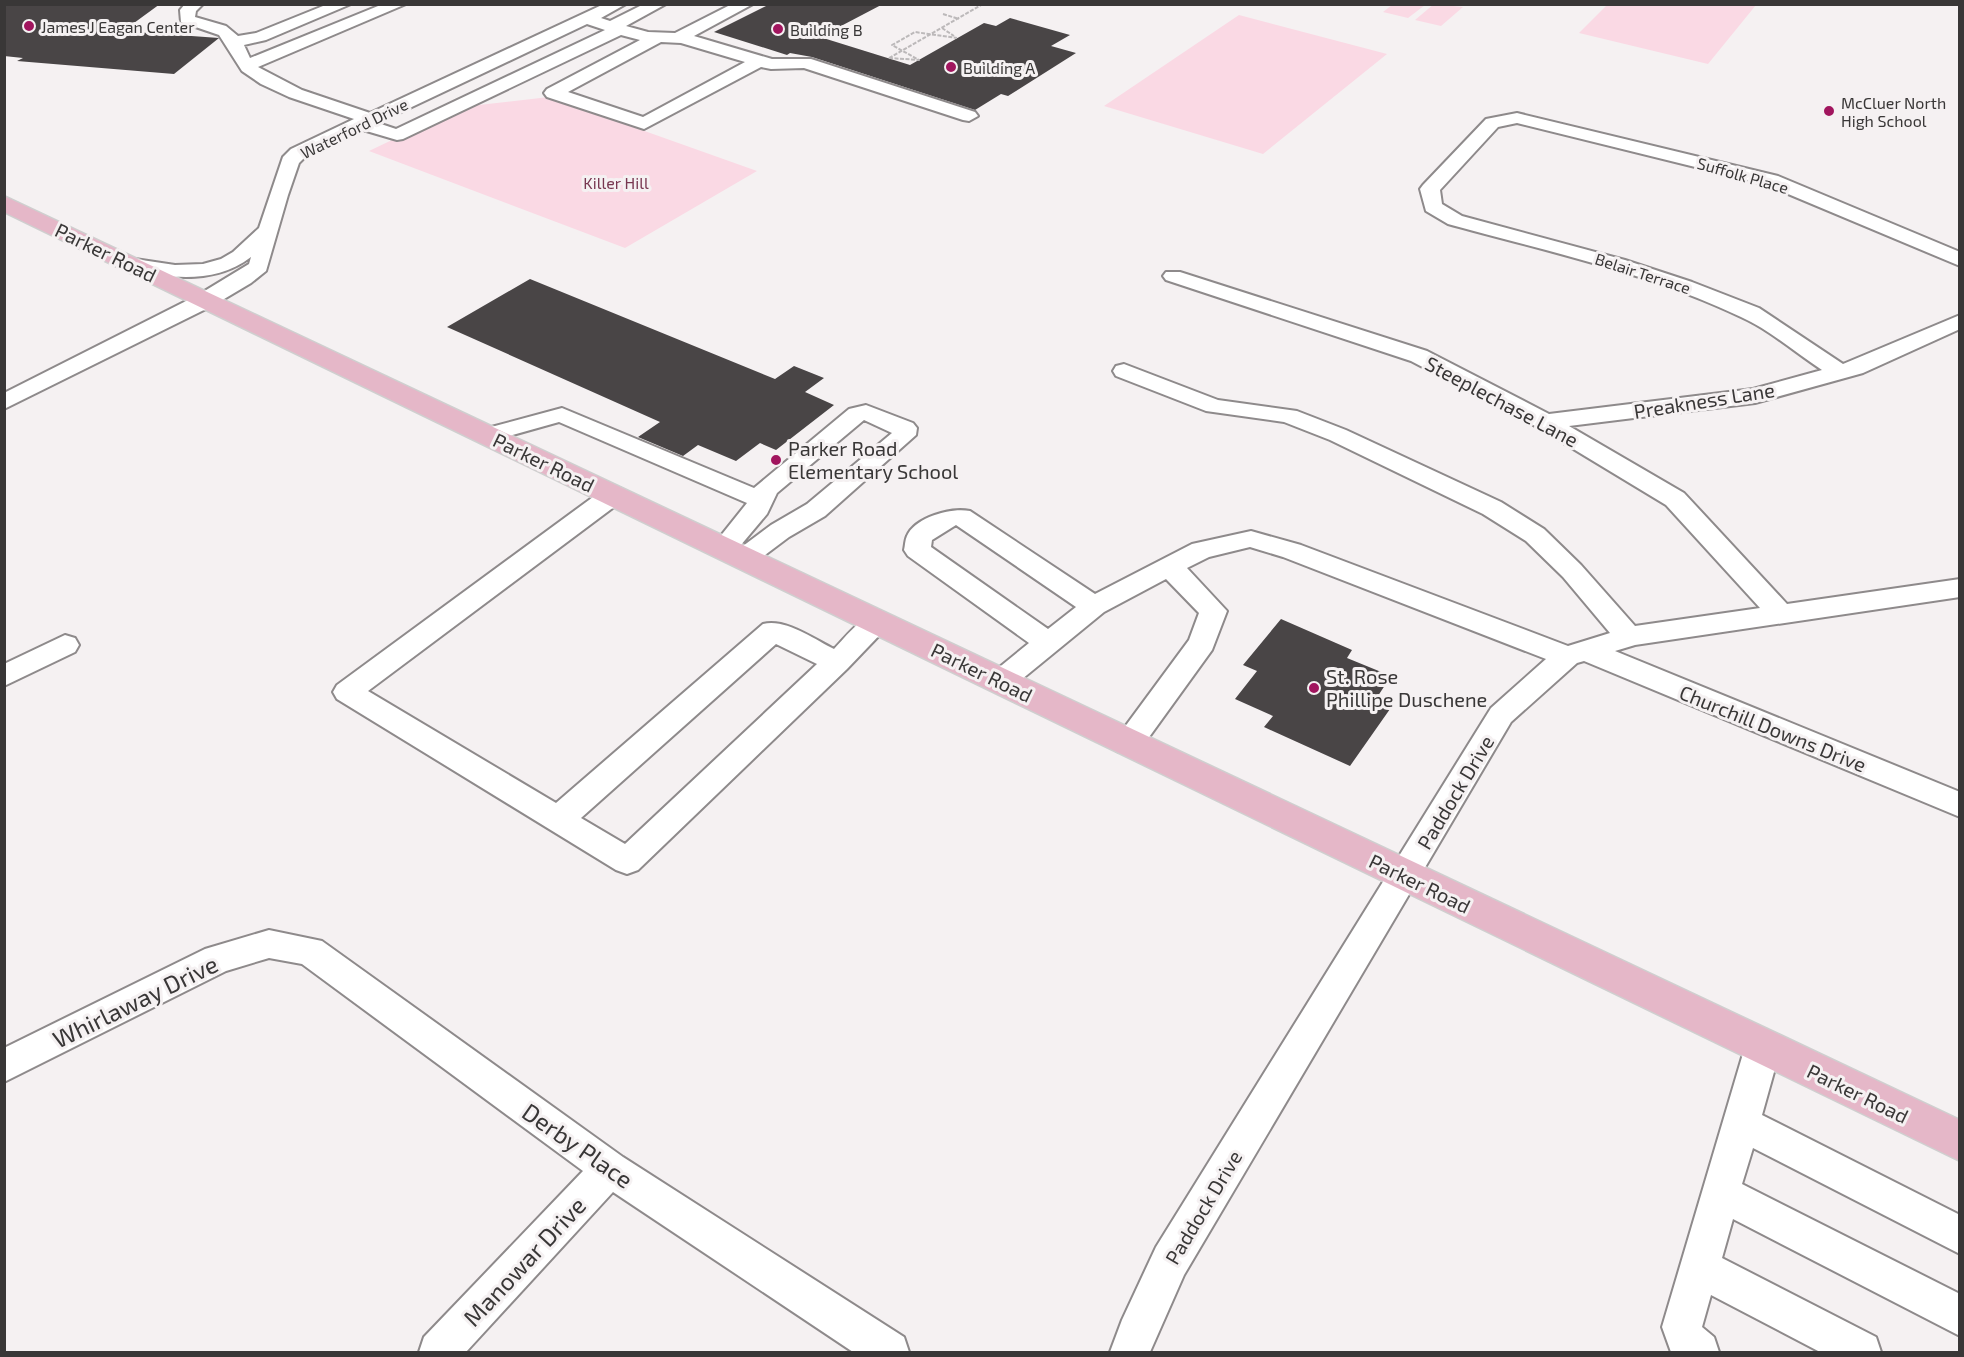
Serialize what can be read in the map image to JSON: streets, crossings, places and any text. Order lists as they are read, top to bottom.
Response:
{
  "streets": {
    "main road": ["Parker Road"],
    "street": [
      "Waterford Drive",
      "Suffolk Place",
      "Belair Terrace",
      "Preakness Lane",
      "Steeplechase Lane",
      "Churchill Downs Drive",
      "Paddock Drive",
      "Whirlaway Drive",
      "Derby Place",
      "Manowar Drive"
    ]
  },
  "crossings": [
    ["Waterford Drive", "Parker Road"],
    ["Suffolk Place", "Belair Terrace"],
    ["Parker Road", "Churchill Downs Drive"],
    ["Parker Road", "Paddock Drive"],
    ["Belair Terrace", "Preakness Lane"],
    ["Preakness Lane", "Steeplechase Lane"],
    ["Steeplechase Lane", "Paddock Drive"],
    ["Churchill Downs Drive", "Paddock Drive"],
    ["Whirlaway Drive", "Derby Place"],
    ["Derby Place", "Manowar Drive"]
  ],
  "parks": ["Killer Hill"],
  "places": [
    "James J Eagan Center",
    "Building B",
    "Building A",
    "McCluer North High School",
    "Parker Road Elementary School",
    "St. Rose Phillipe Duschene"
  ]
}
